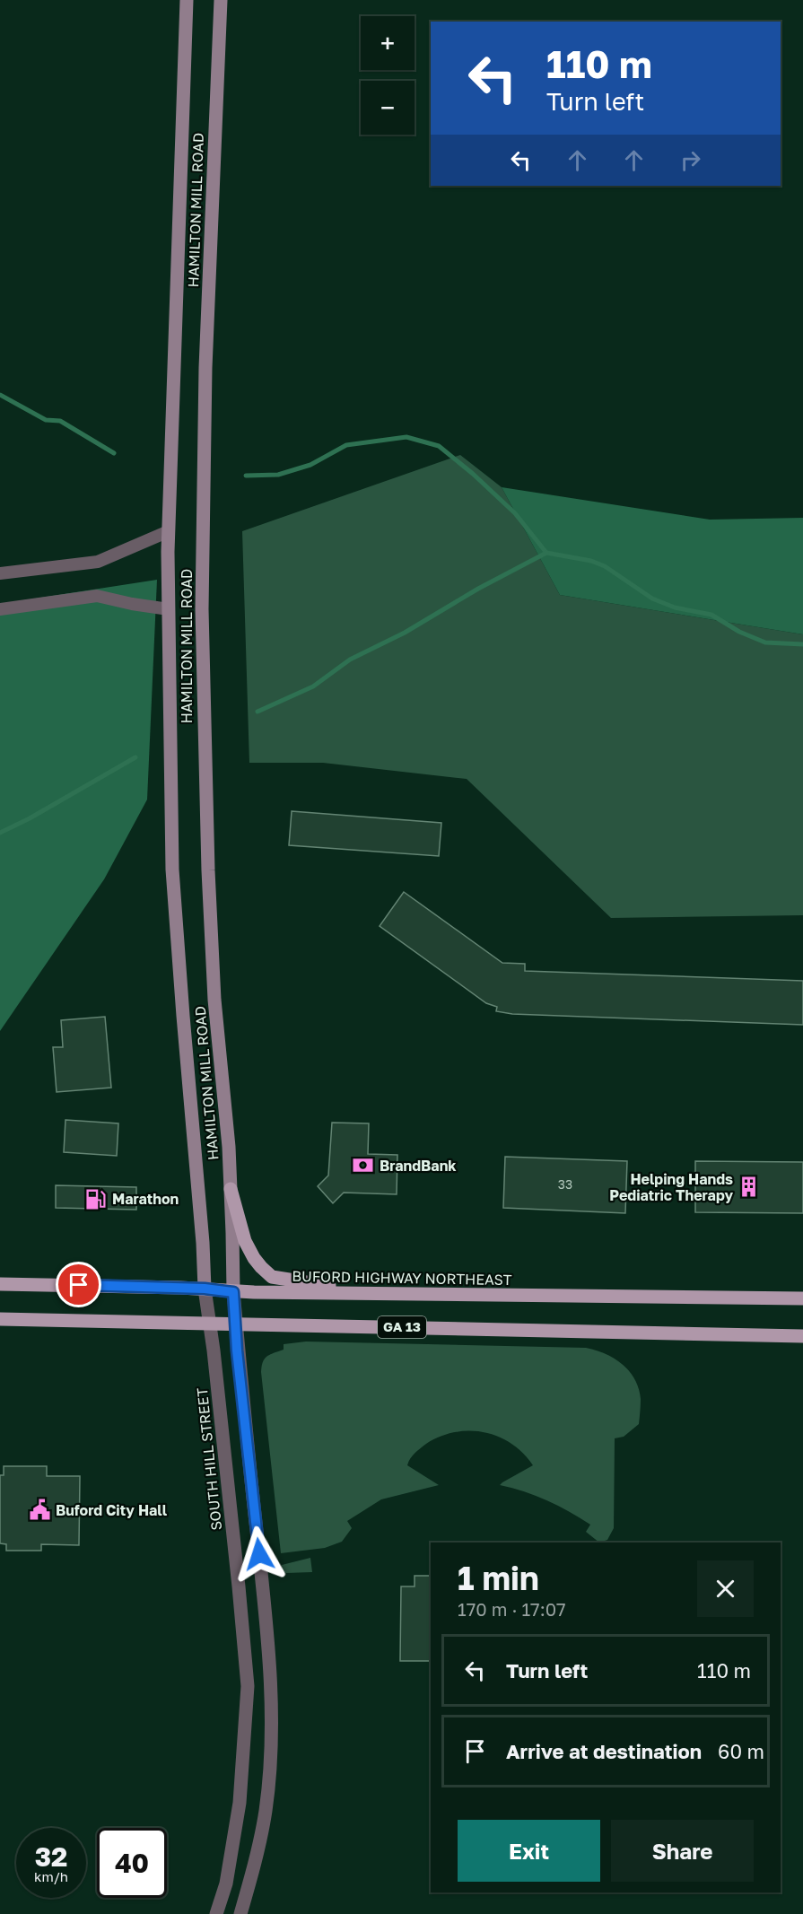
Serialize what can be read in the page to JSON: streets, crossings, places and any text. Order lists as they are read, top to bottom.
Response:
{
  "streets": {
    "main road": ["HAMILTON MILL ROAD", "BUFORD HIGHWAY NORTHEAST", "GA 13"],
    "street": ["SOUTH HILL STREET"]
  },
  "crossings": [
    ["HAMILTON MILL ROAD", "BUFORD HIGHWAY NORTHEAST"],
    ["HAMILTON MILL ROAD", "SOUTH HILL STREET"],
    ["BUFORD HIGHWAY NORTHEAST", "SOUTH HILL STREET"],
    ["GA 13", "SOUTH HILL STREET"]
  ],
  "places": {
    "bank": ["BrandBank"],
    "building": ["Helping Hands Pediatric Therapy"],
    "fuel station": ["Marathon"],
    "public building": ["Buford City Hall"]
  },
  "house_numbers": ["33"],
  "page": {
    "map_buttons": ["+", "−"],
    "turn": ["110 m", "Turn left"],
    "heading": ["1 min", "170 m · 17:07"],
    "list": [
      {
        "name": "Turn left",
        "value": "110 m"
      },
      {
        "name": "Arrive at destination",
        "value": "60 m"
      }
    ],
    "buttons": ["Exit", "Share"],
    "speed": "32 km/h",
    "limit": "40"
  }
}
